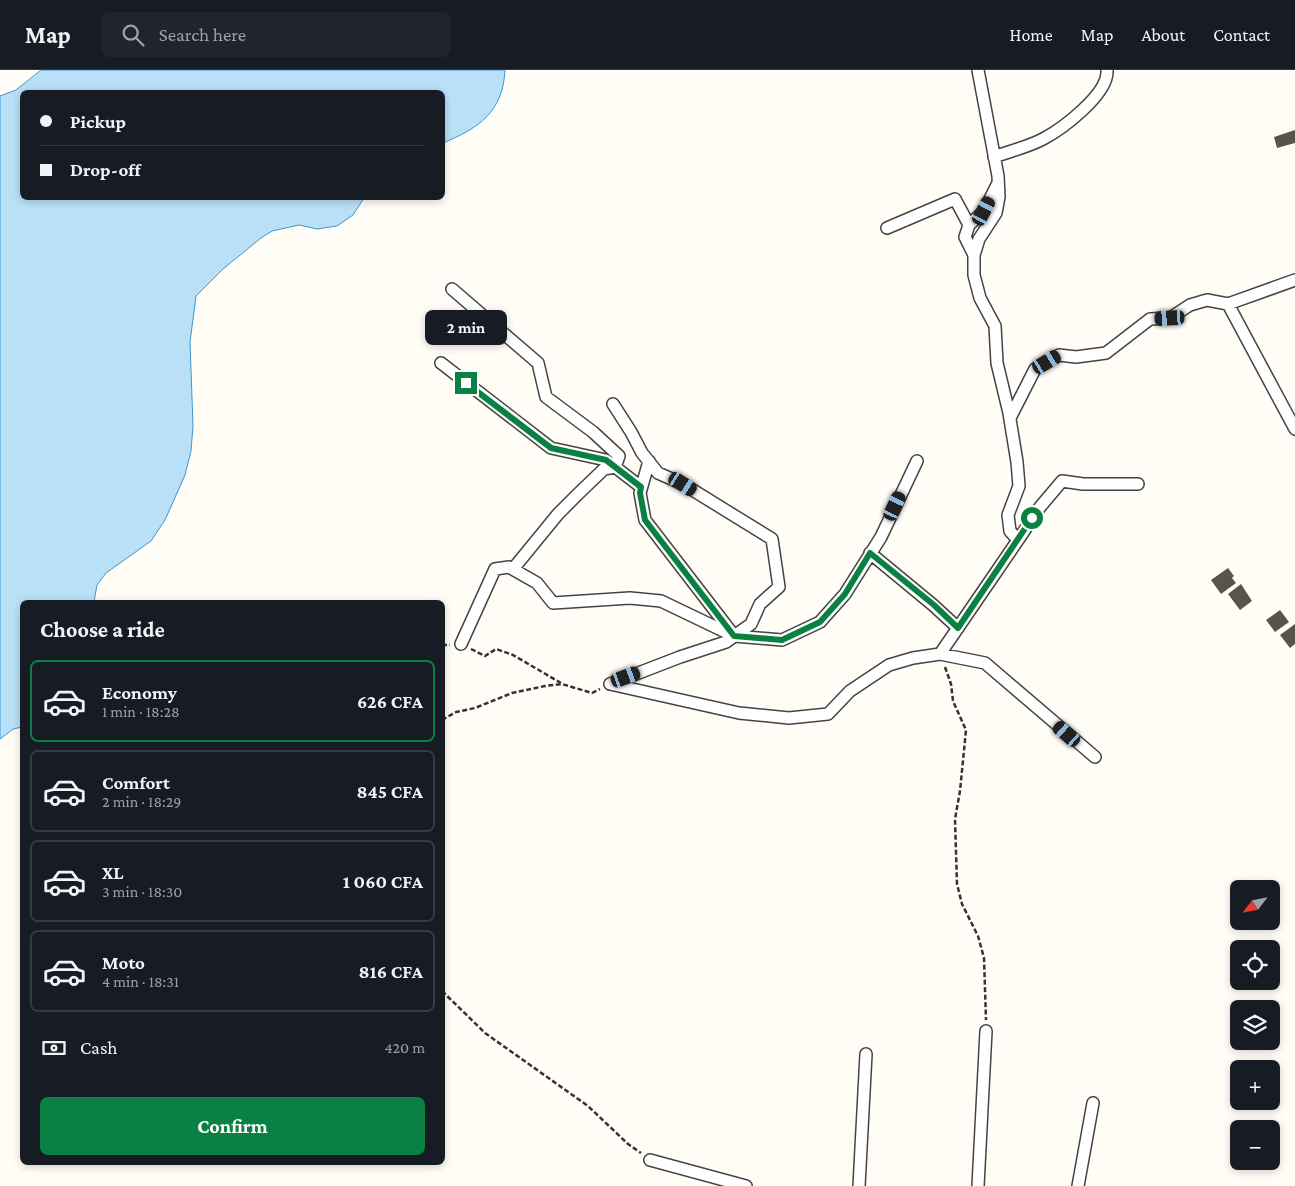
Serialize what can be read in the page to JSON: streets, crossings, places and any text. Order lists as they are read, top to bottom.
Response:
{
  "north": "bottom left",
  "page": {
    "header": "Map",
    "search": "Search here",
    "nav": [
      "Home",
      "Map",
      "About",
      "Contact"
    ],
    "banner": ["Pickup", "Drop-off"],
    "bubble": "2 min",
    "heading": "Choose a ride",
    "list": [
      {
        "name": "Economy",
        "note": "1 min · 18:28",
        "value": "626 CFA"
      },
      {
        "name": "Comfort",
        "note": "2 min · 18:29",
        "value": "845 CFA"
      },
      {
        "name": "XL",
        "note": "3 min · 18:30",
        "value": "1 060 CFA"
      },
      {
        "name": "Moto",
        "note": "4 min · 18:31",
        "value": "816 CFA"
      }
    ],
    "map_buttons": ["+", "−"],
    "pay": ["Cash", "420 m"],
    "buttons": "Confirm"
  }
}
